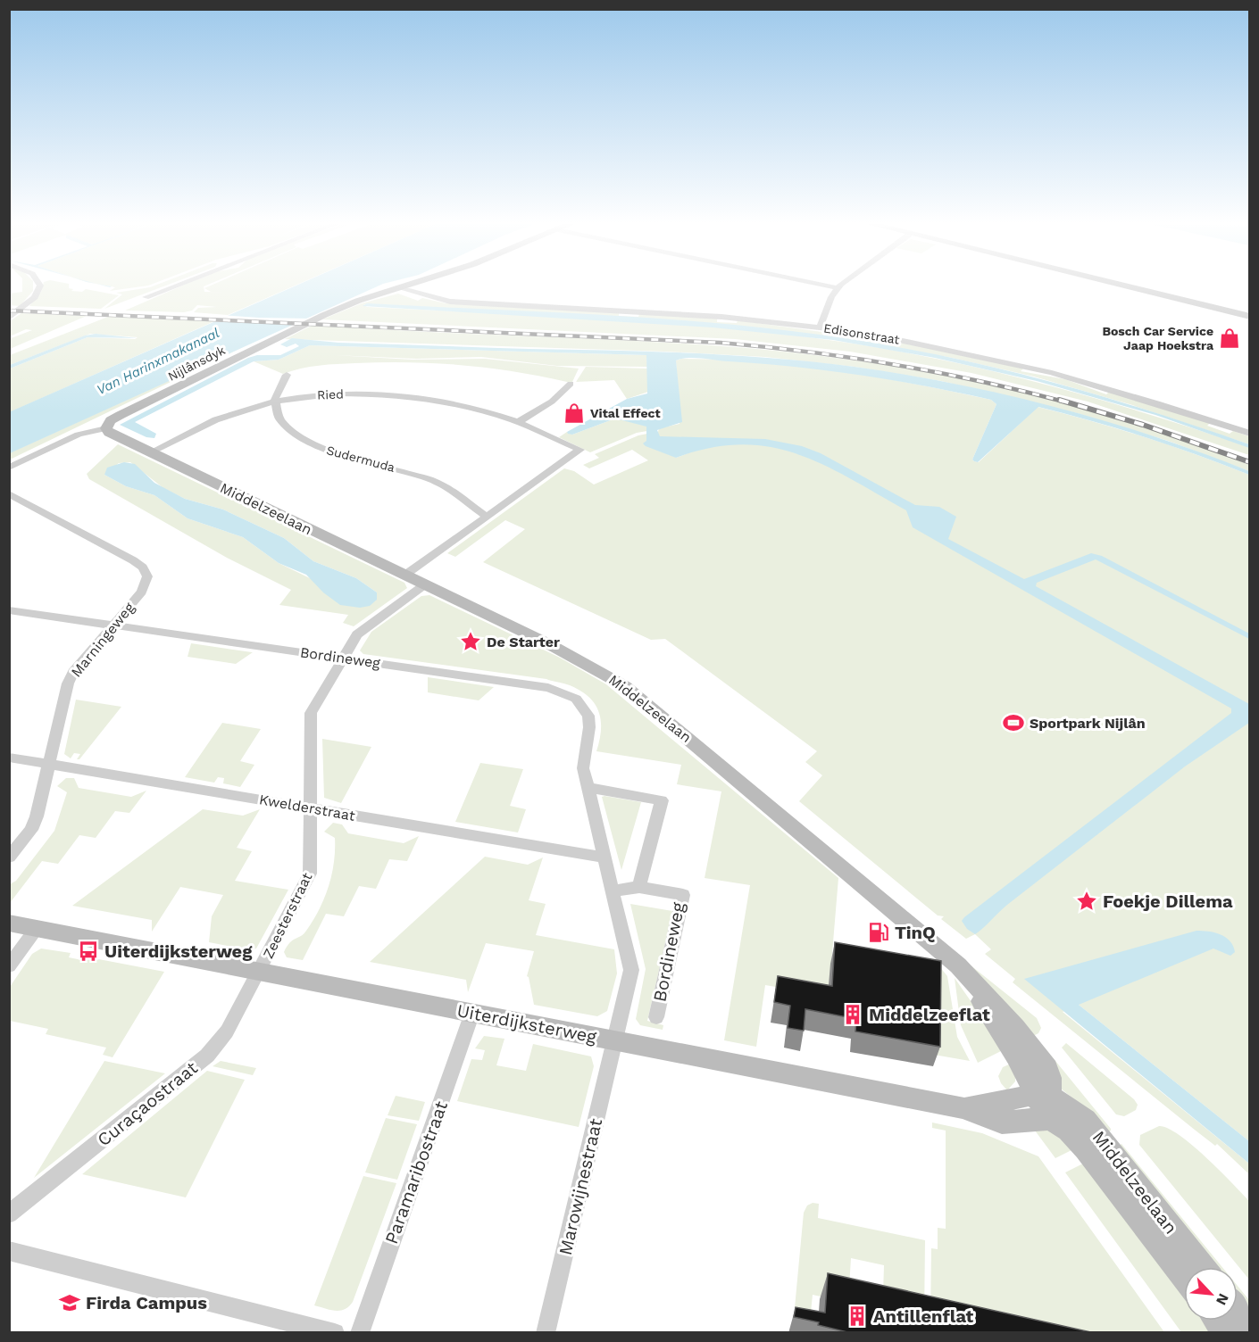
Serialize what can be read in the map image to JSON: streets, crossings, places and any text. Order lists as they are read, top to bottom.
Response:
{
  "streets": {
    "street": [
      "Edisonstraat",
      "Nijlânsdyk",
      "Ried",
      "Sudermuda",
      "Middelzeelaan",
      "Marningeweg",
      "Bordineweg",
      "Kwelderstraat",
      "Zeesterstraat",
      "Uiterdijksterweg",
      "Curaçaostraat",
      "Paramaribostraat",
      "Marowijnestraat"
    ]
  },
  "crossings": [
    ["Edisonstraat", "Nijlânsdyk"],
    ["Nijlânsdyk", "Middelzeelaan"],
    ["Ried", "Sudermuda"],
    ["Ried", "Middelzeelaan"],
    ["Middelzeelaan", "Zeesterstraat"],
    ["Middelzeelaan", "Uiterdijksterweg"],
    ["Marningeweg", "Bordineweg"],
    ["Marningeweg", "Kwelderstraat"],
    ["Bordineweg", "Kwelderstraat"],
    ["Bordineweg", "Zeesterstraat"],
    ["Bordineweg", "Uiterdijksterweg"],
    ["Bordineweg", "Marowijnestraat"],
    ["Kwelderstraat", "Zeesterstraat"],
    ["Zeesterstraat", "Uiterdijksterweg"],
    ["Zeesterstraat", "Curaçaostraat"],
    ["Uiterdijksterweg", "Curaçaostraat"],
    ["Uiterdijksterweg", "Paramaribostraat"],
    ["Uiterdijksterweg", "Marowijnestraat"]
  ],
  "water": ["Van Harinxmakanaal"],
  "places": {
    "shop": ["Bosch Car Service Jaap Hoekstra", "Vital Effect"],
    "place": ["De Starter", "Foekje Dillema"],
    "sports": ["Sportpark Nijlân"],
    "fuel station": ["TinQ"],
    "bus stop": ["Uiterdijksterweg"],
    "building": ["Middelzeeflat", "Antillenflat"],
    "school or university": ["Firda Campus"]
  },
  "north": "bottom right"
}
